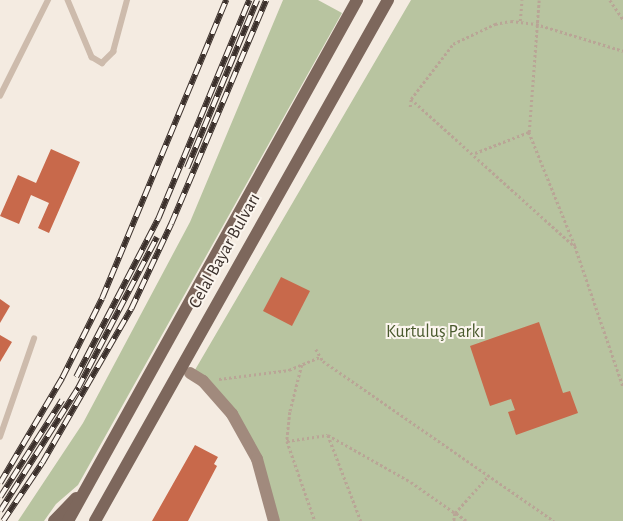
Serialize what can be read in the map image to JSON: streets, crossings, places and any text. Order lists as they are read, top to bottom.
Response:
{
  "streets": {
    "main road": ["Celal Bayar Bulvarı"]
  },
  "parks": ["Kurtuluş Parkı"]
}
